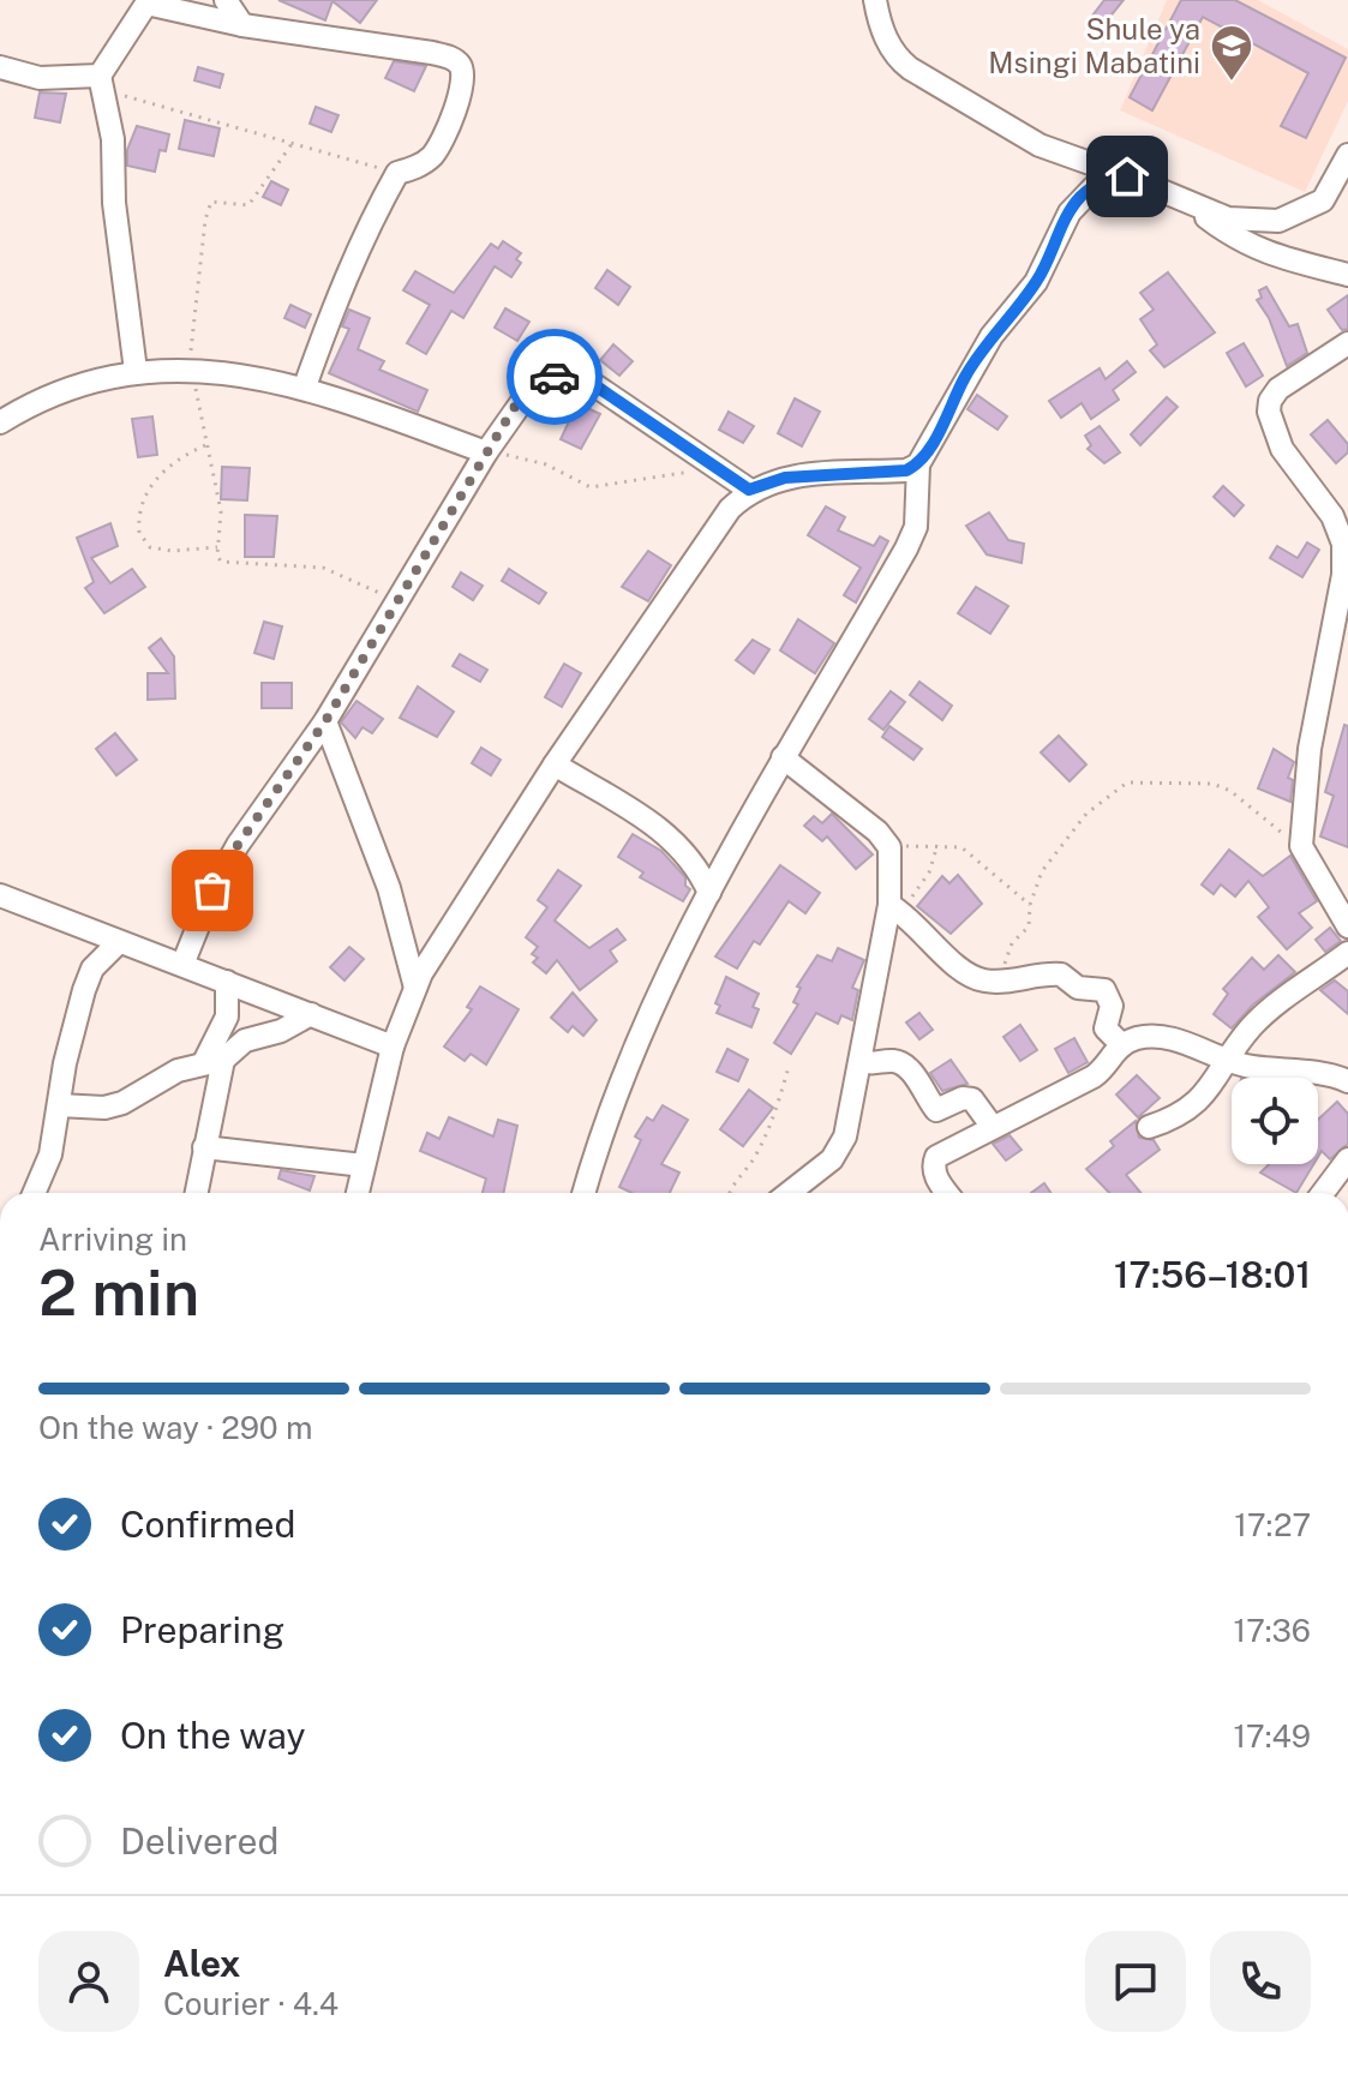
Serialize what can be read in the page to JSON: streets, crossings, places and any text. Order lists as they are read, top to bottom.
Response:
{
  "places": {
    "school or university": ["Shule ya Msingi Mabatini"]
  },
  "page": {
    "heading": ["2 min", "Arriving in", "17:56–18:01"],
    "panel": ["Alex", "Courier · 4.4"],
    "bar": "On the way · 290 m",
    "list": [
      ["Confirmed", "17:27"],
      ["Preparing", "17:36"],
      ["On the way", "17:49"],
      "Delivered"
    ]
  }
}
